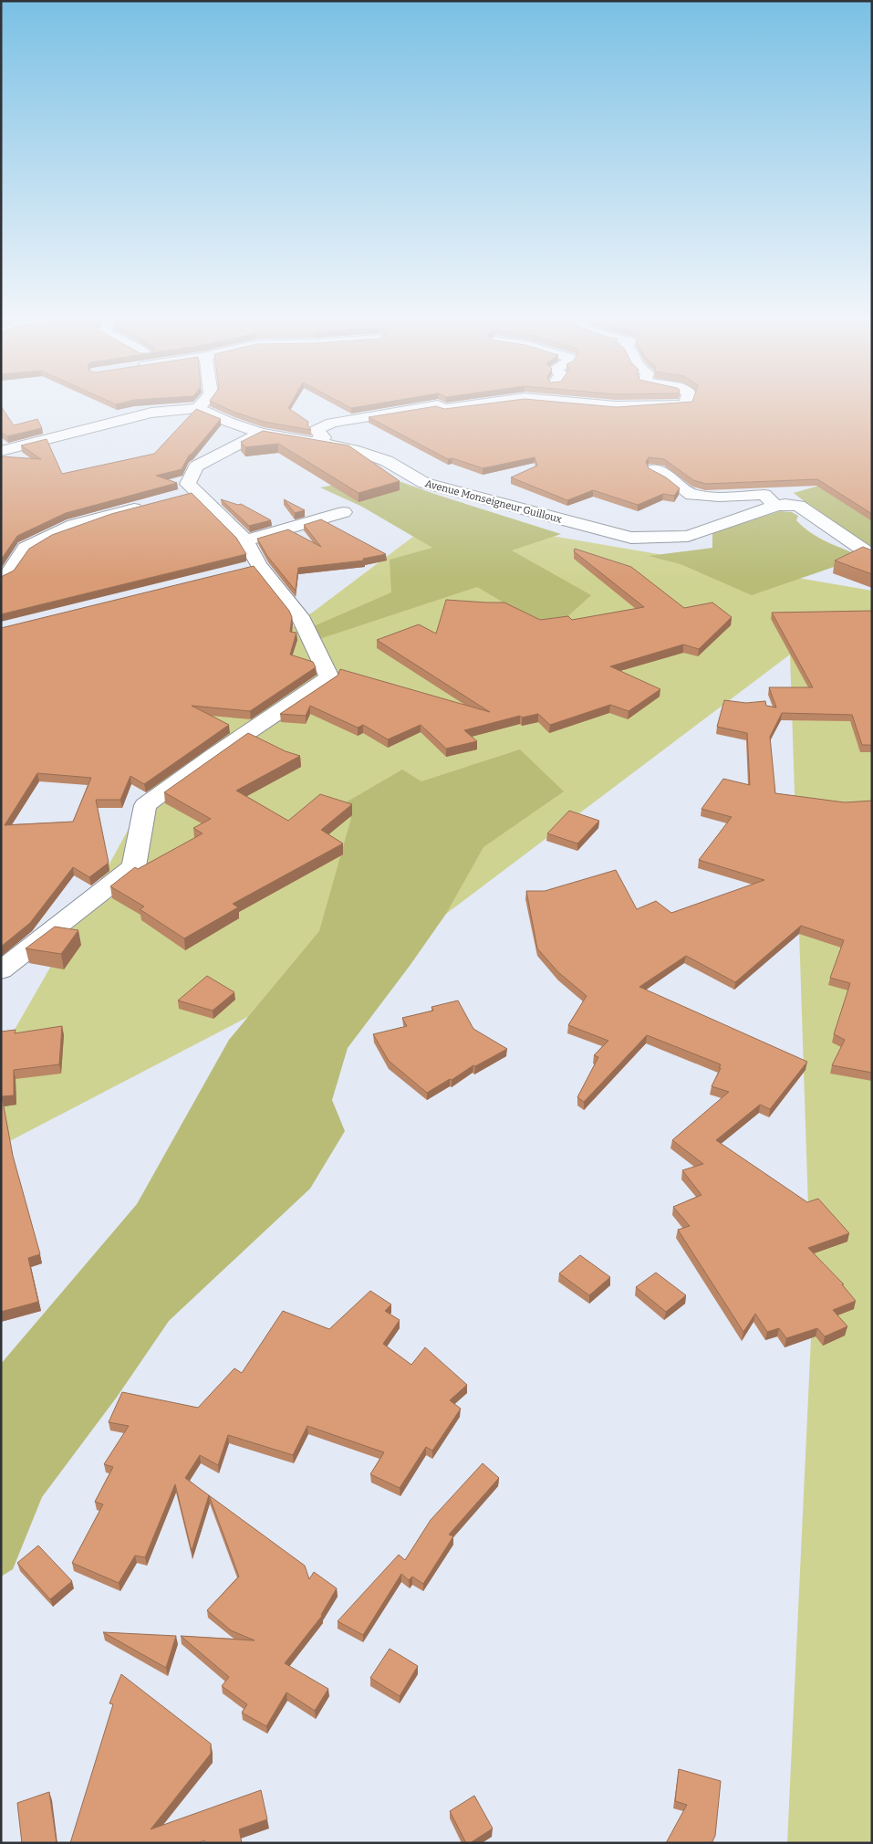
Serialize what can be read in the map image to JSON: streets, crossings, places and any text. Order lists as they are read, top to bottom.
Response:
{
  "streets": {
    "street": ["Avenue Monseigneur Guilloux"]
  }
}
